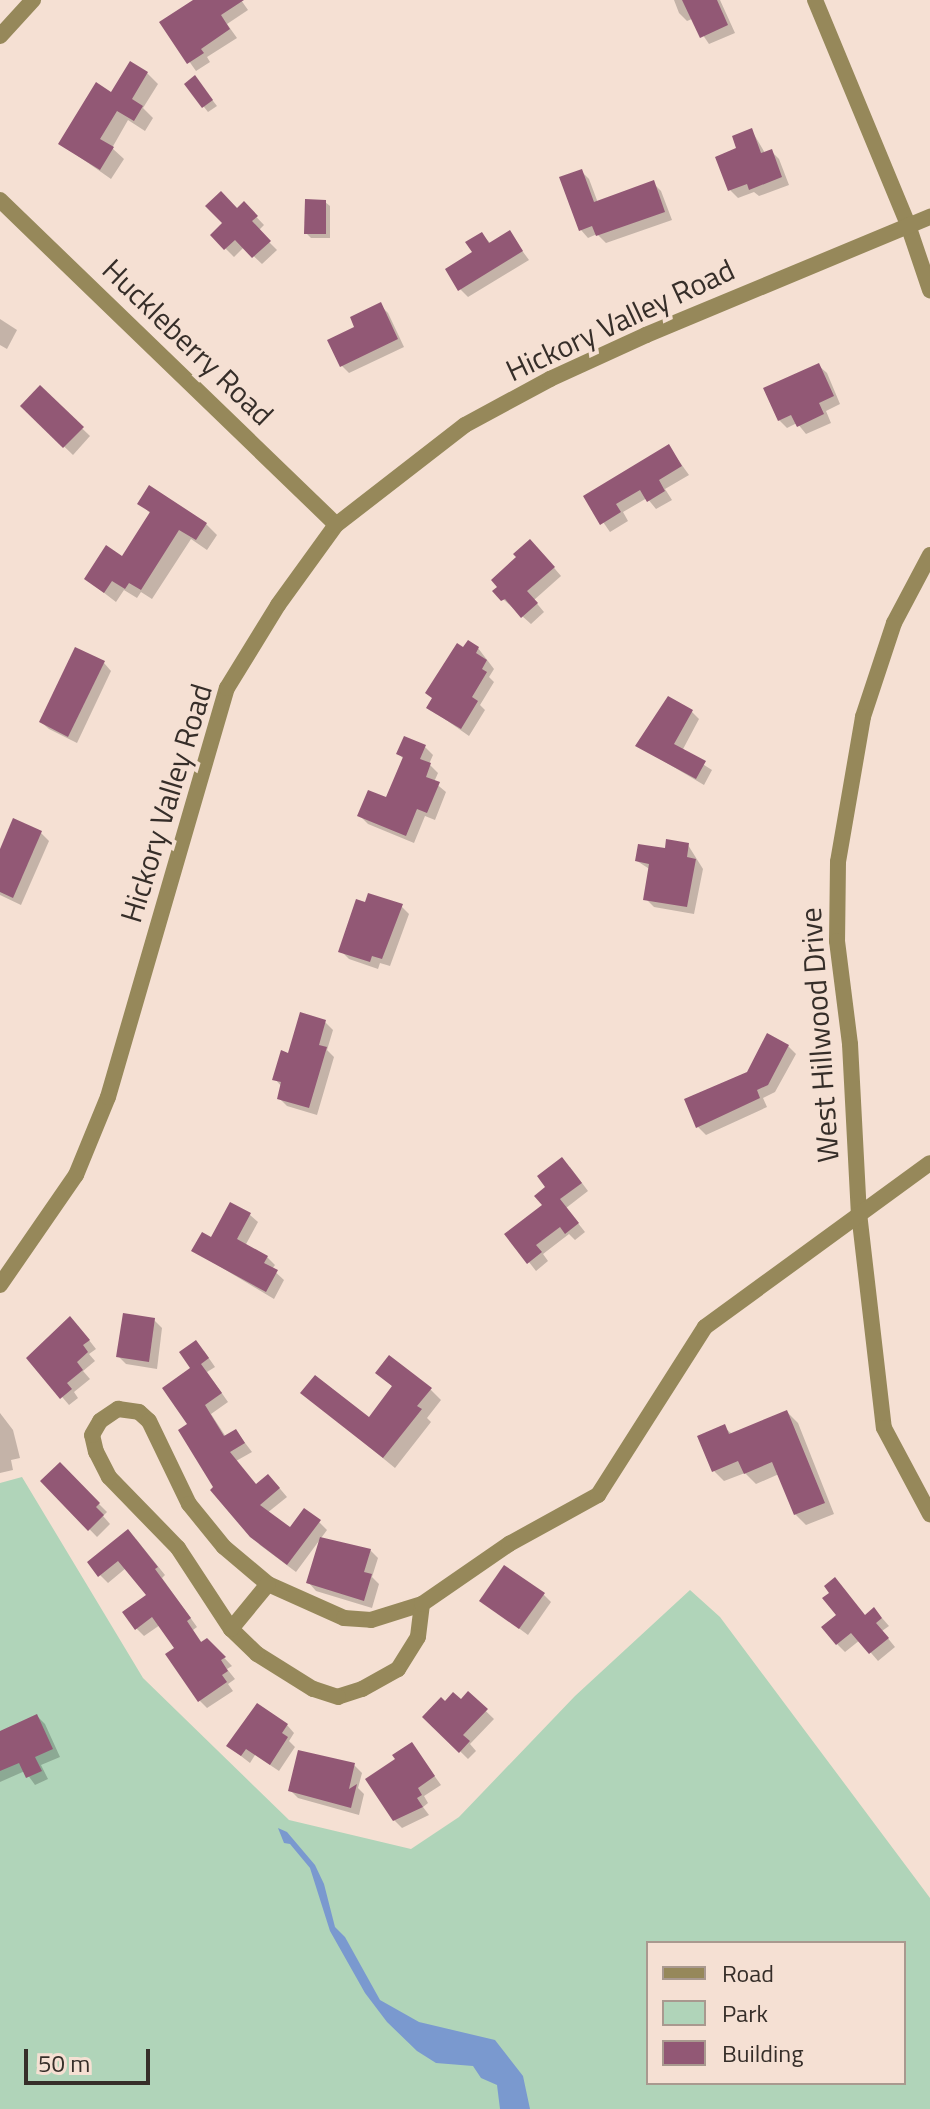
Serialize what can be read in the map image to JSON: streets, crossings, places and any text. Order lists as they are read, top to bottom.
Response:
{
  "streets": {
    "street": ["Hickory Valley Road", "Huckleberry Road", "West Hillwood Drive"]
  },
  "crossings": [
    ["Hickory Valley Road", "Huckleberry Road"]
  ],
  "legend": ["Road", "Park", "Building"],
  "scale_bar": "50 m"
}
